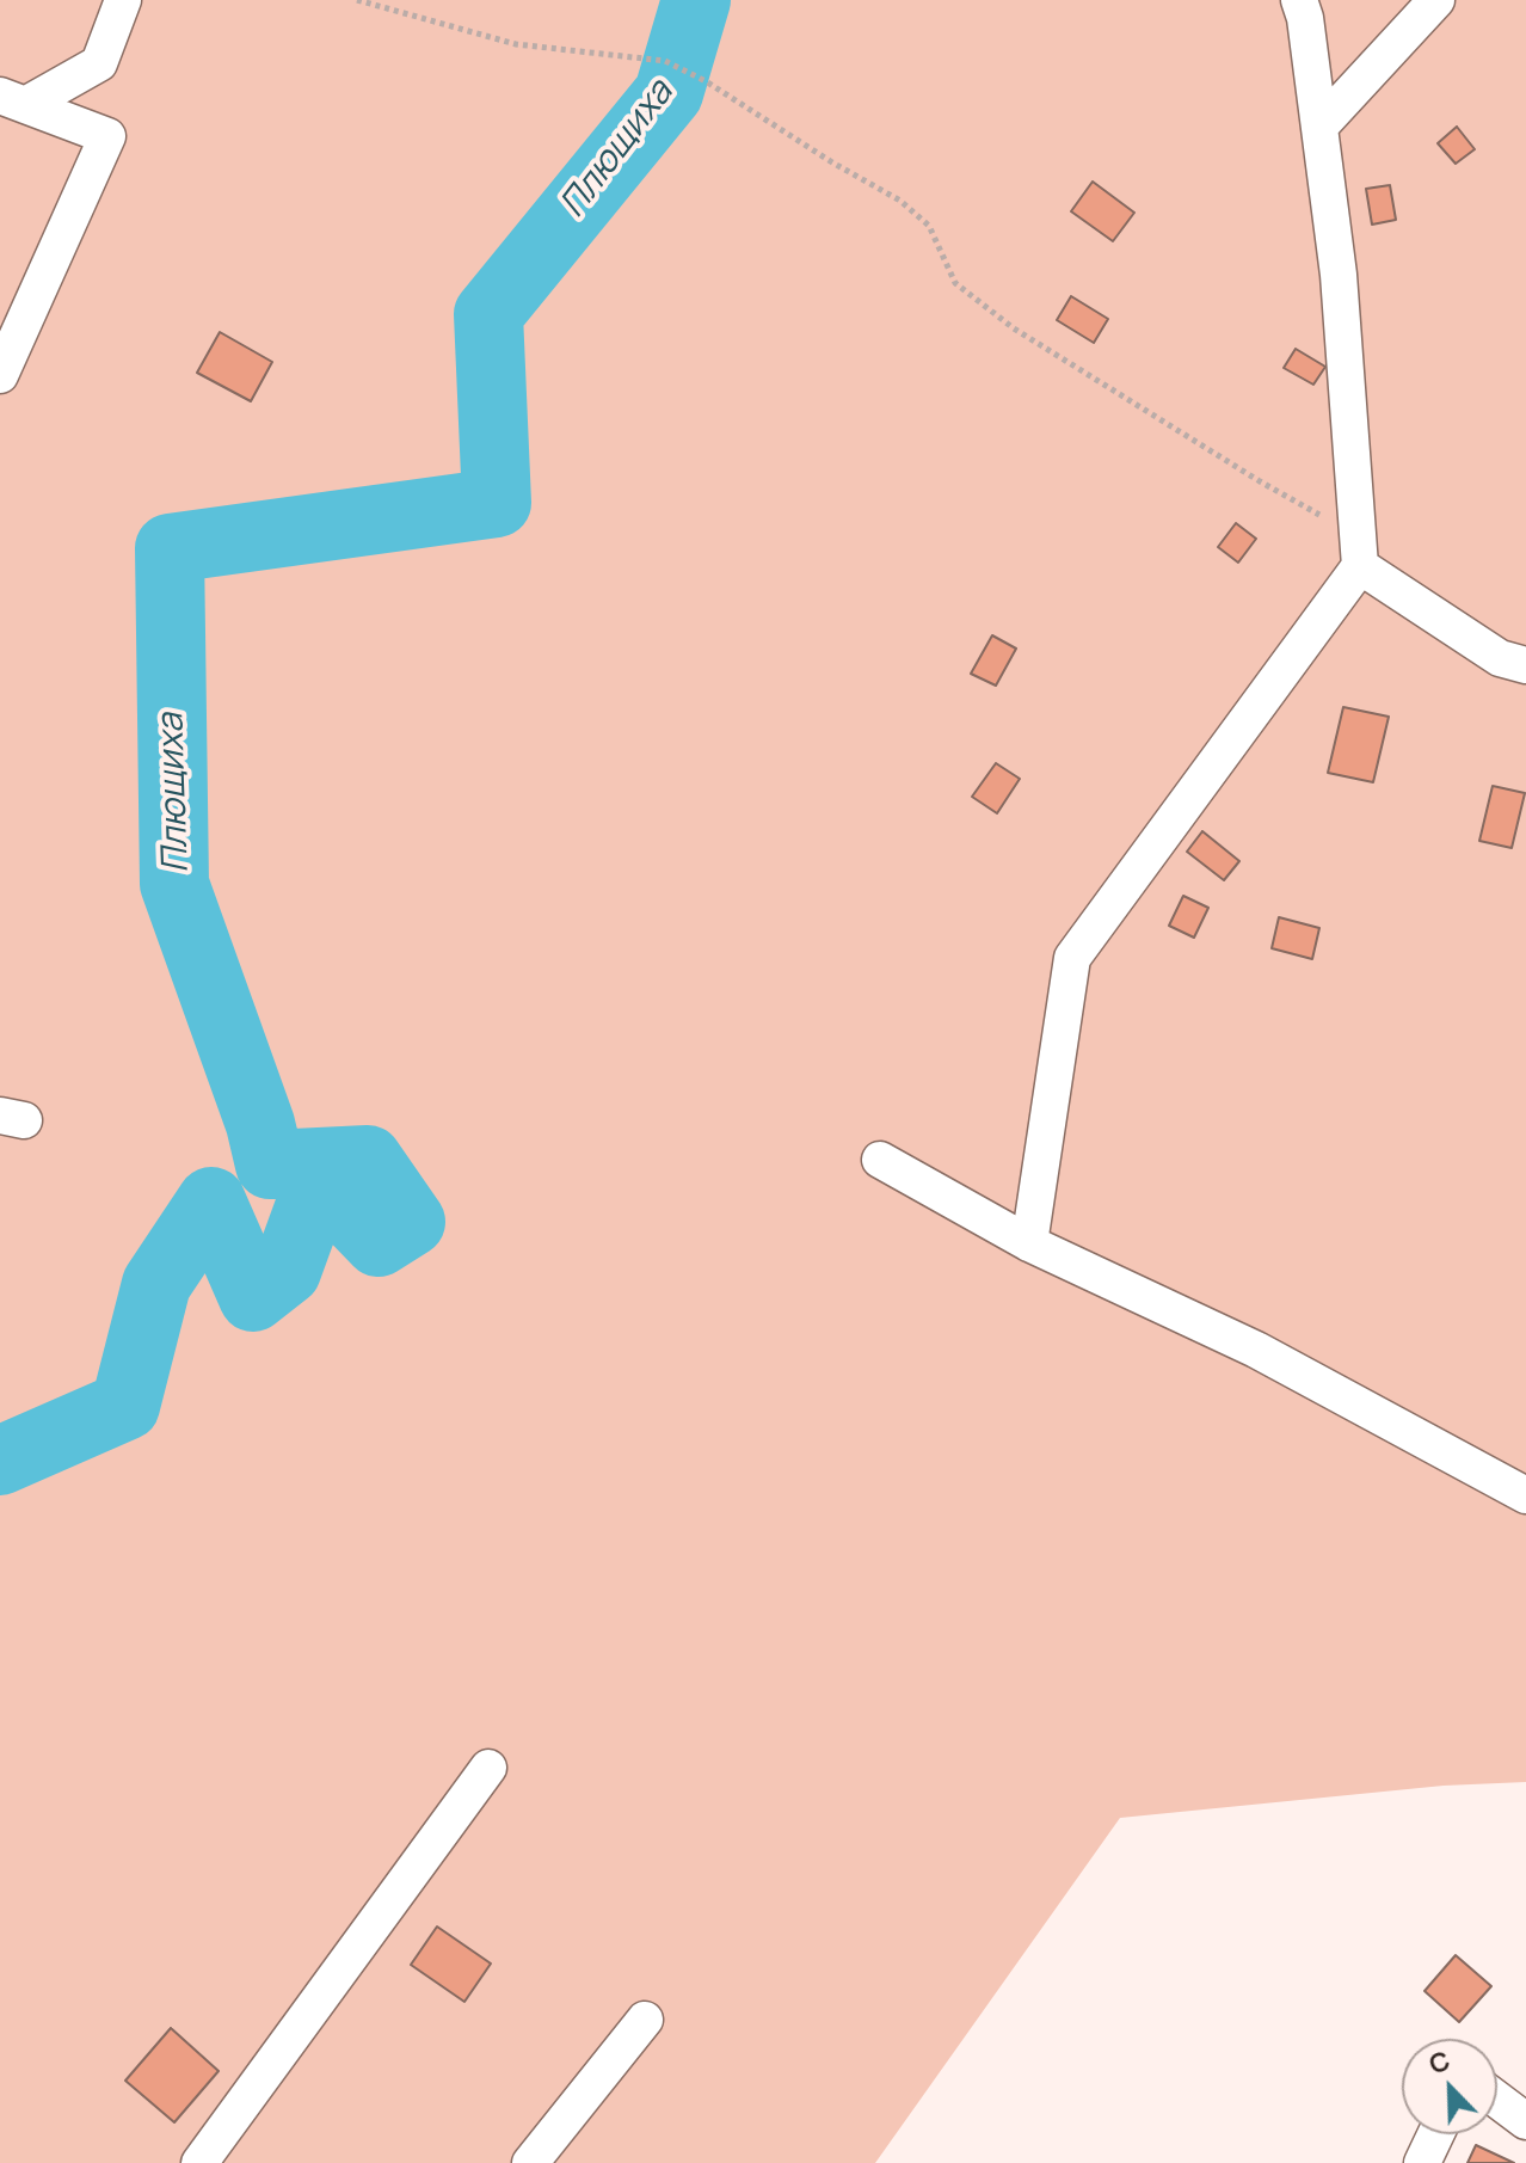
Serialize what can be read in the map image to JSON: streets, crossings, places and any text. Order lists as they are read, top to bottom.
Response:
{
  "water": ["Плющиха"],
  "north": "top left"
}
